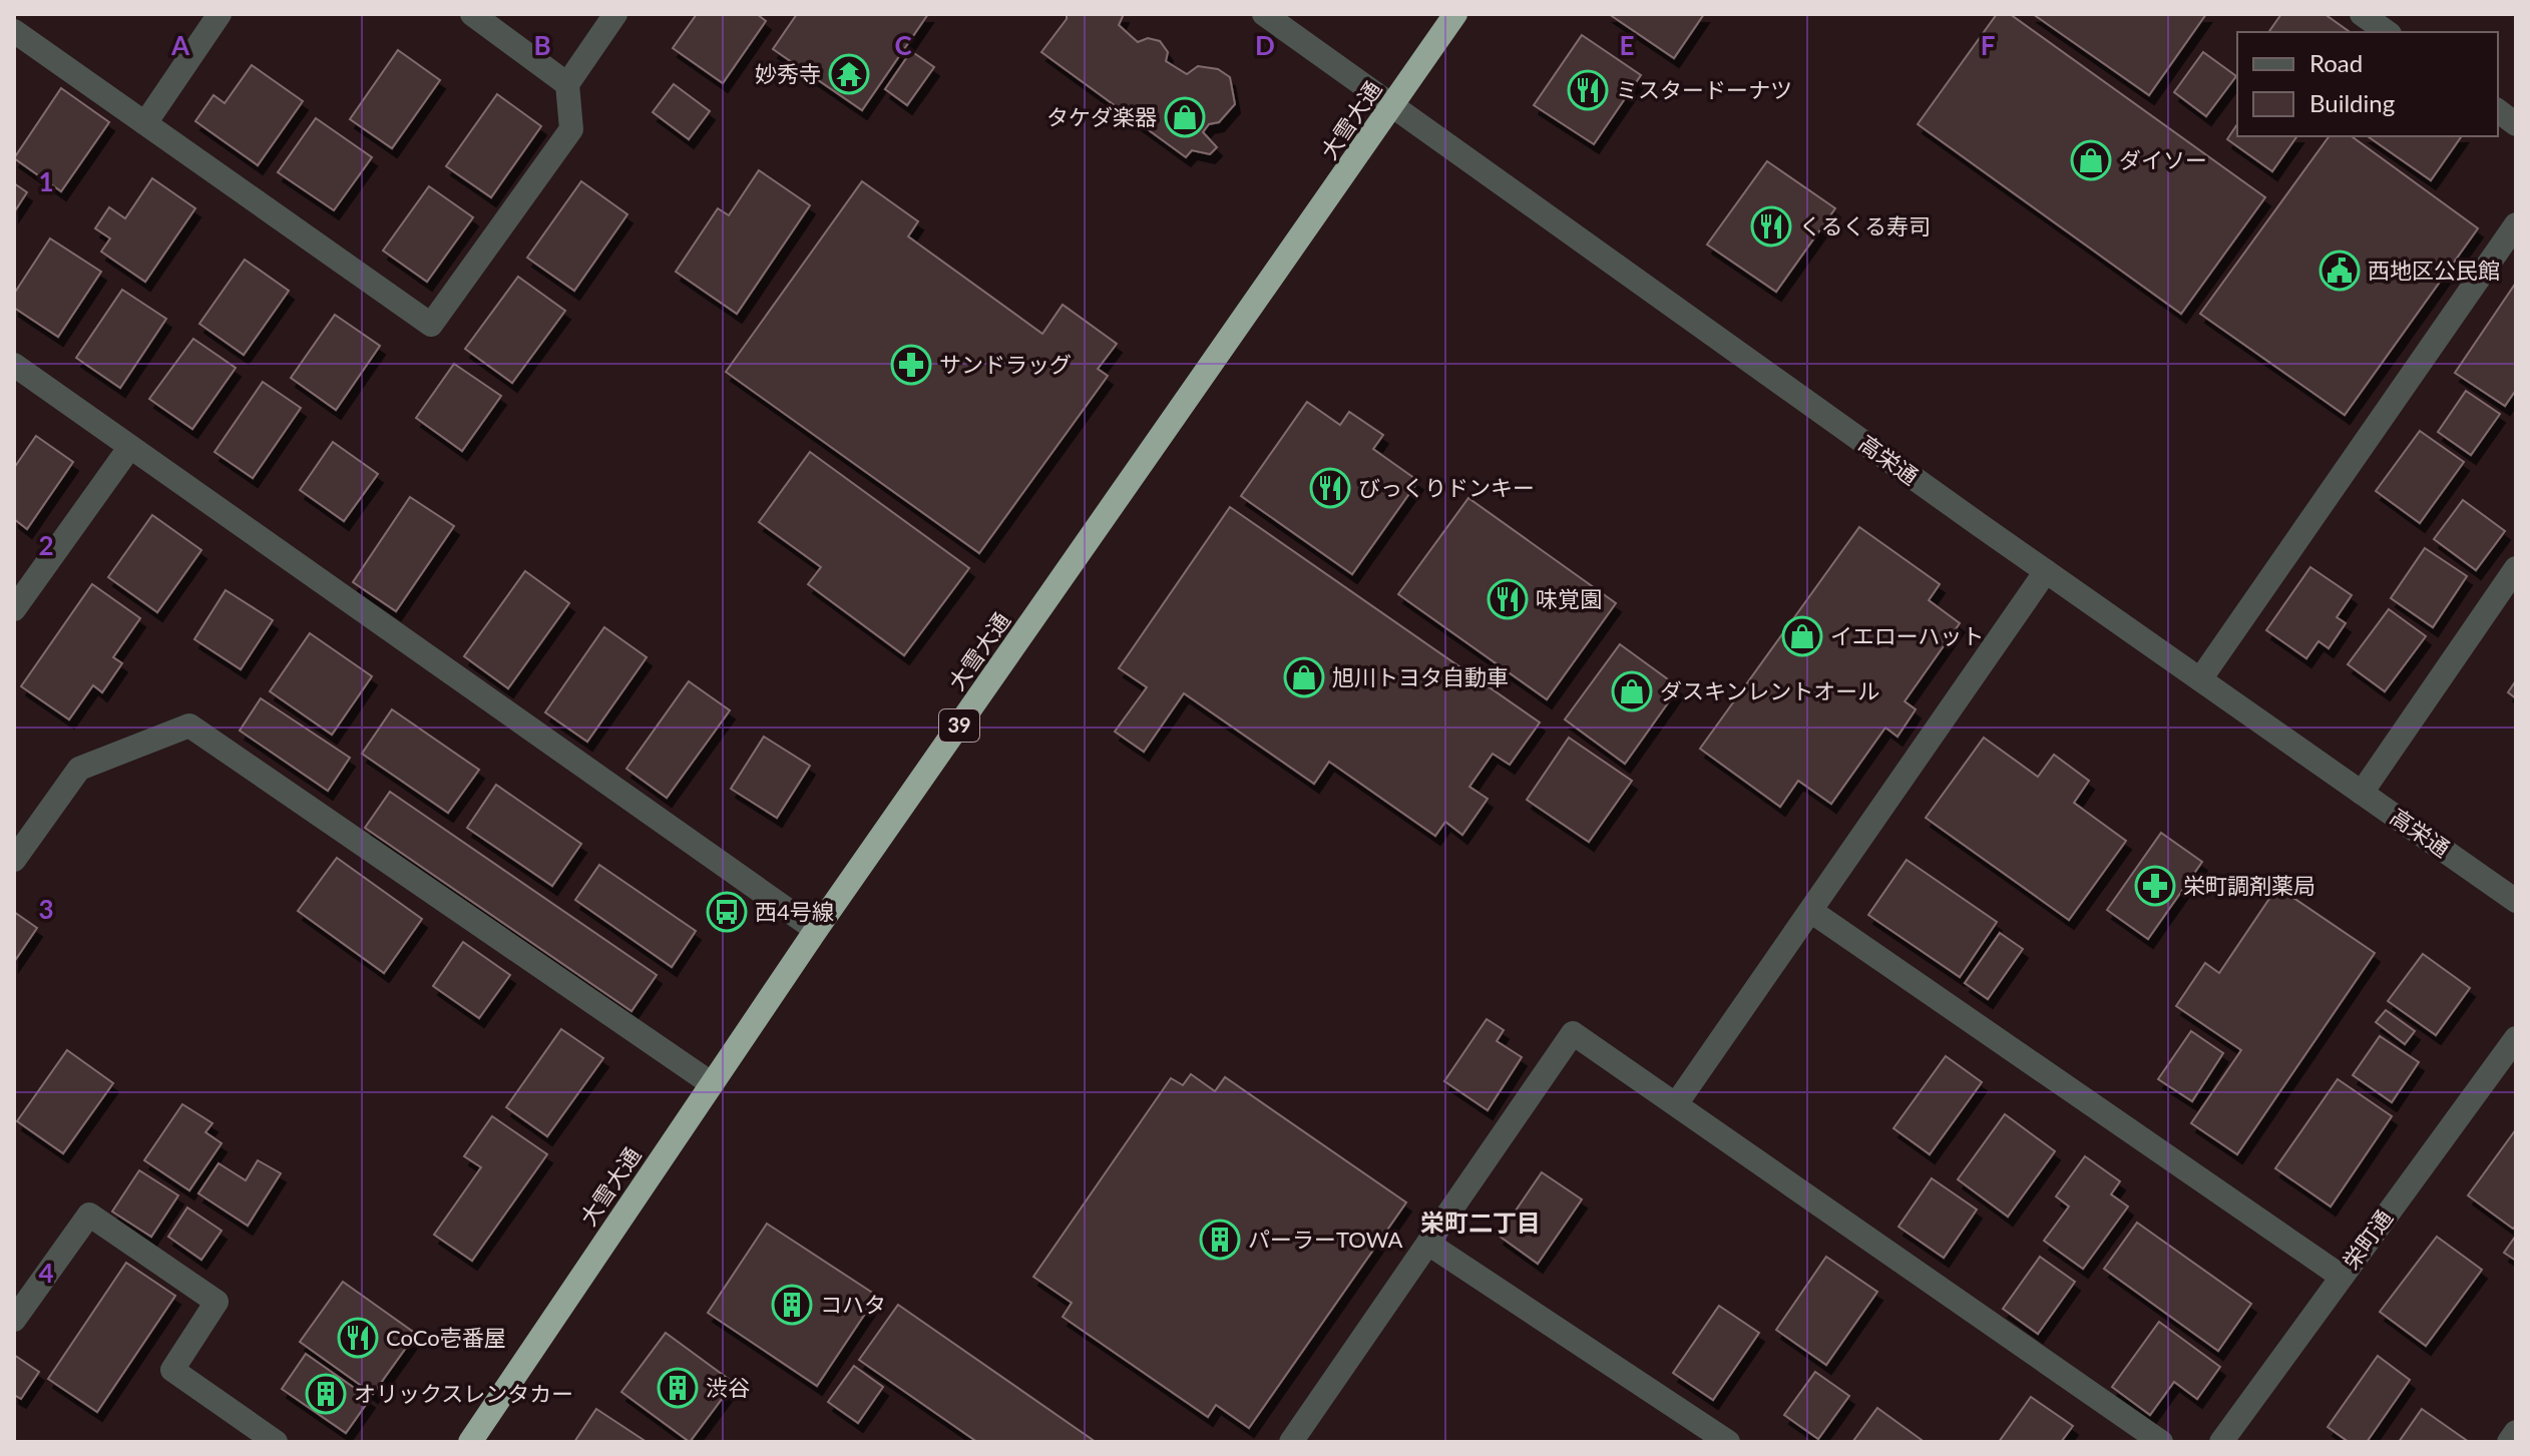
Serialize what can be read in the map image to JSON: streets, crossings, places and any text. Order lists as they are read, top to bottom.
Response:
{
  "streets": {
    "highway": ["大雪大通", "39"],
    "street": ["高栄通", "栄町通"]
  },
  "crossings": [
    ["大雪大通", "高栄通"]
  ],
  "districts": ["栄町二丁目"],
  "places": {
    "temple": ["妙秀寺"],
    "restaurant": [
      "ミスタードーナツ",
      "くるくる寿司",
      "びっくりドンキー",
      "味覚園",
      "CoCo壱番屋"
    ],
    "shop": [
      "タケダ楽器",
      "ダイソー",
      "イエローハット",
      "旭川トヨタ自動車",
      "ダスキンレントオール"
    ],
    "public building": ["西地区公民館"],
    "pharmacy": ["サンドラッグ", "栄町調剤薬局"],
    "bus stop": ["西4号線"],
    "building": [
      "パーラーTOWA",
      "コハタ",
      "渋谷",
      "オリックスレンタカー"
    ]
  },
  "legend": ["Road", "Building"],
  "grid": {
    "columns": [
      "A",
      "B",
      "C",
      "D",
      "E",
      "F"
    ],
    "rows": [
      "1",
      "2",
      "3",
      "4"
    ]
  }
}
